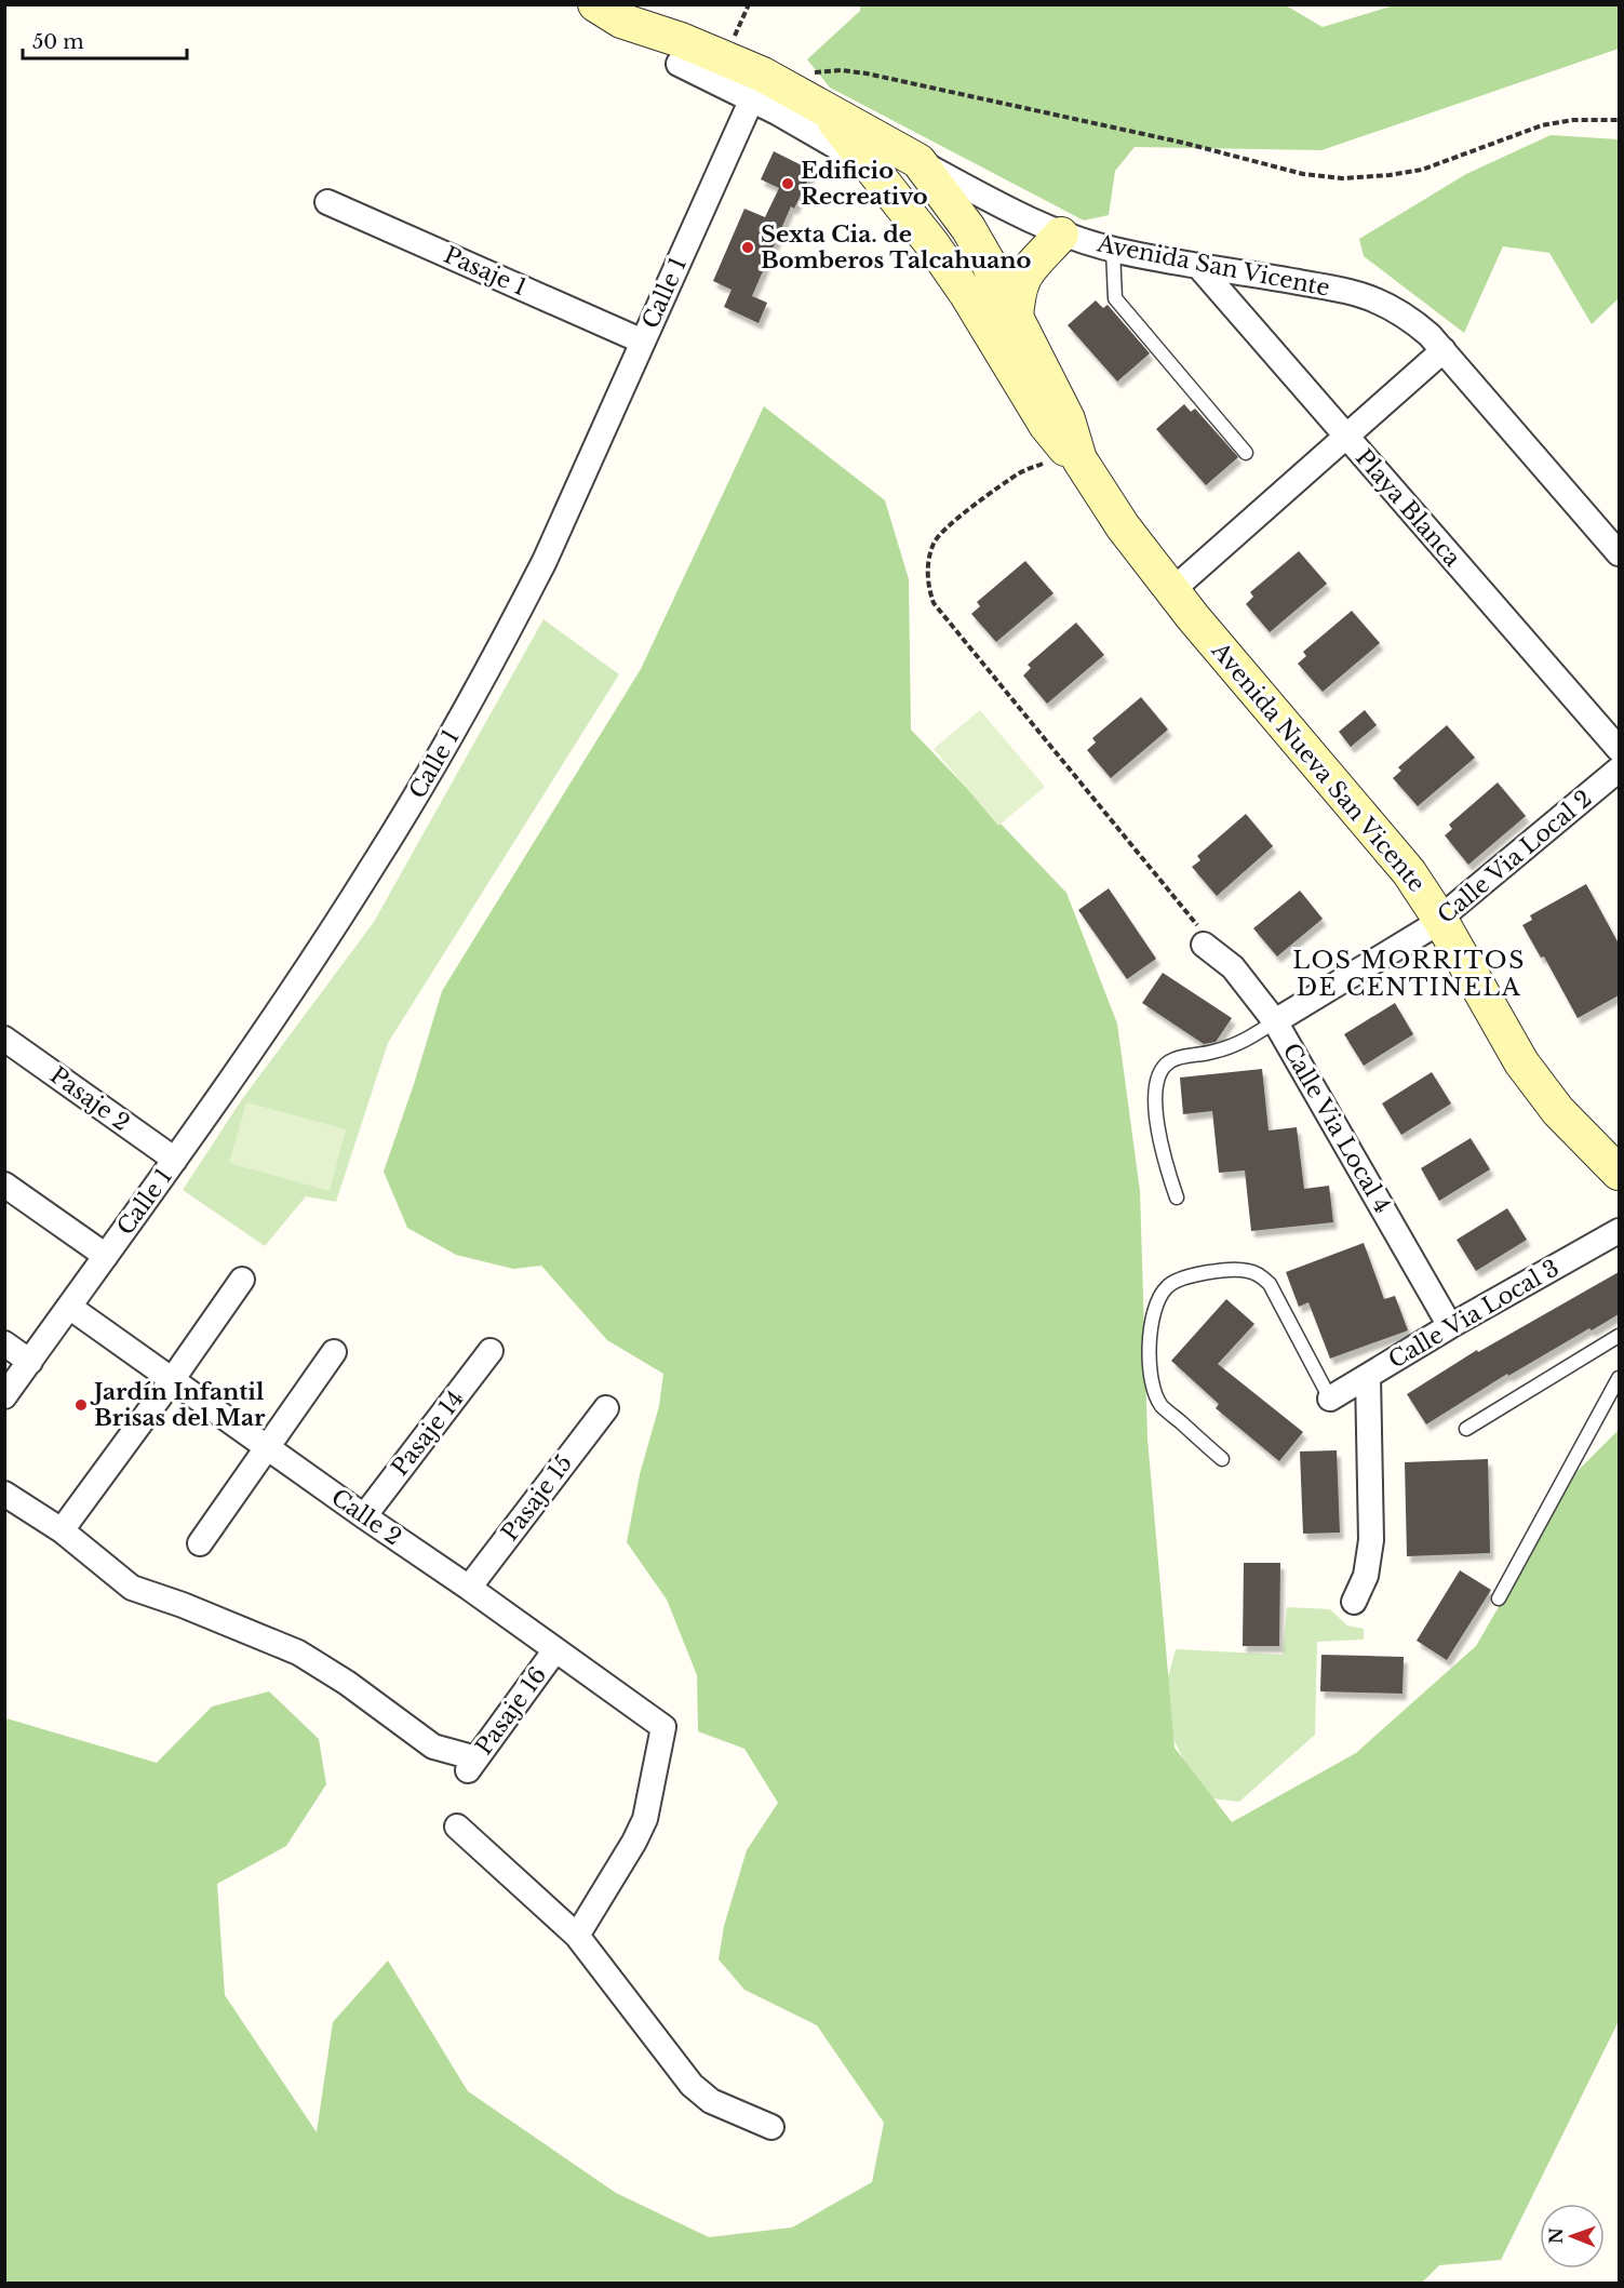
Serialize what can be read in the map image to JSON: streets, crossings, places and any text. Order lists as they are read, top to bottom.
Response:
{
  "streets": {
    "street": [
      "Avenida San Vicente",
      "Pasaje 1",
      "Calle 1",
      "Playa Blanca",
      "Avenida Nueva San Vicente",
      "Calle Via Local 2",
      "Pasaje 2",
      "Calle Via Local 4",
      "Calle Via Local 3",
      "Pasaje 14",
      "Pasaje 15",
      "Calle 2",
      "Pasaje 16"
    ]
  },
  "crossings": [
    ["Avenida San Vicente", "Calle 1"],
    ["Avenida San Vicente", "Playa Blanca"],
    ["Avenida San Vicente", "Avenida Nueva San Vicente"],
    ["Pasaje 1", "Calle 1"],
    ["Calle 1", "Pasaje 2"],
    ["Calle 1", "Calle 2"],
    ["Avenida Nueva San Vicente", "Calle Via Local 2"],
    ["Calle Via Local 2", "Calle Via Local 4"],
    ["Calle Via Local 4", "Calle Via Local 3"],
    ["Pasaje 14", "Calle 2"],
    ["Pasaje 15", "Calle 2"],
    ["Calle 2", "Pasaje 16"]
  ],
  "districts": ["LOS MORRITOS DE CENTINELA"],
  "places": ["Edificio Recreativo", "Sexta Cia. de Bomberos Talcahuano", "Jardín Infantil Brisas del Mar"],
  "scale_bar": "50 m",
  "north": "left"
}
